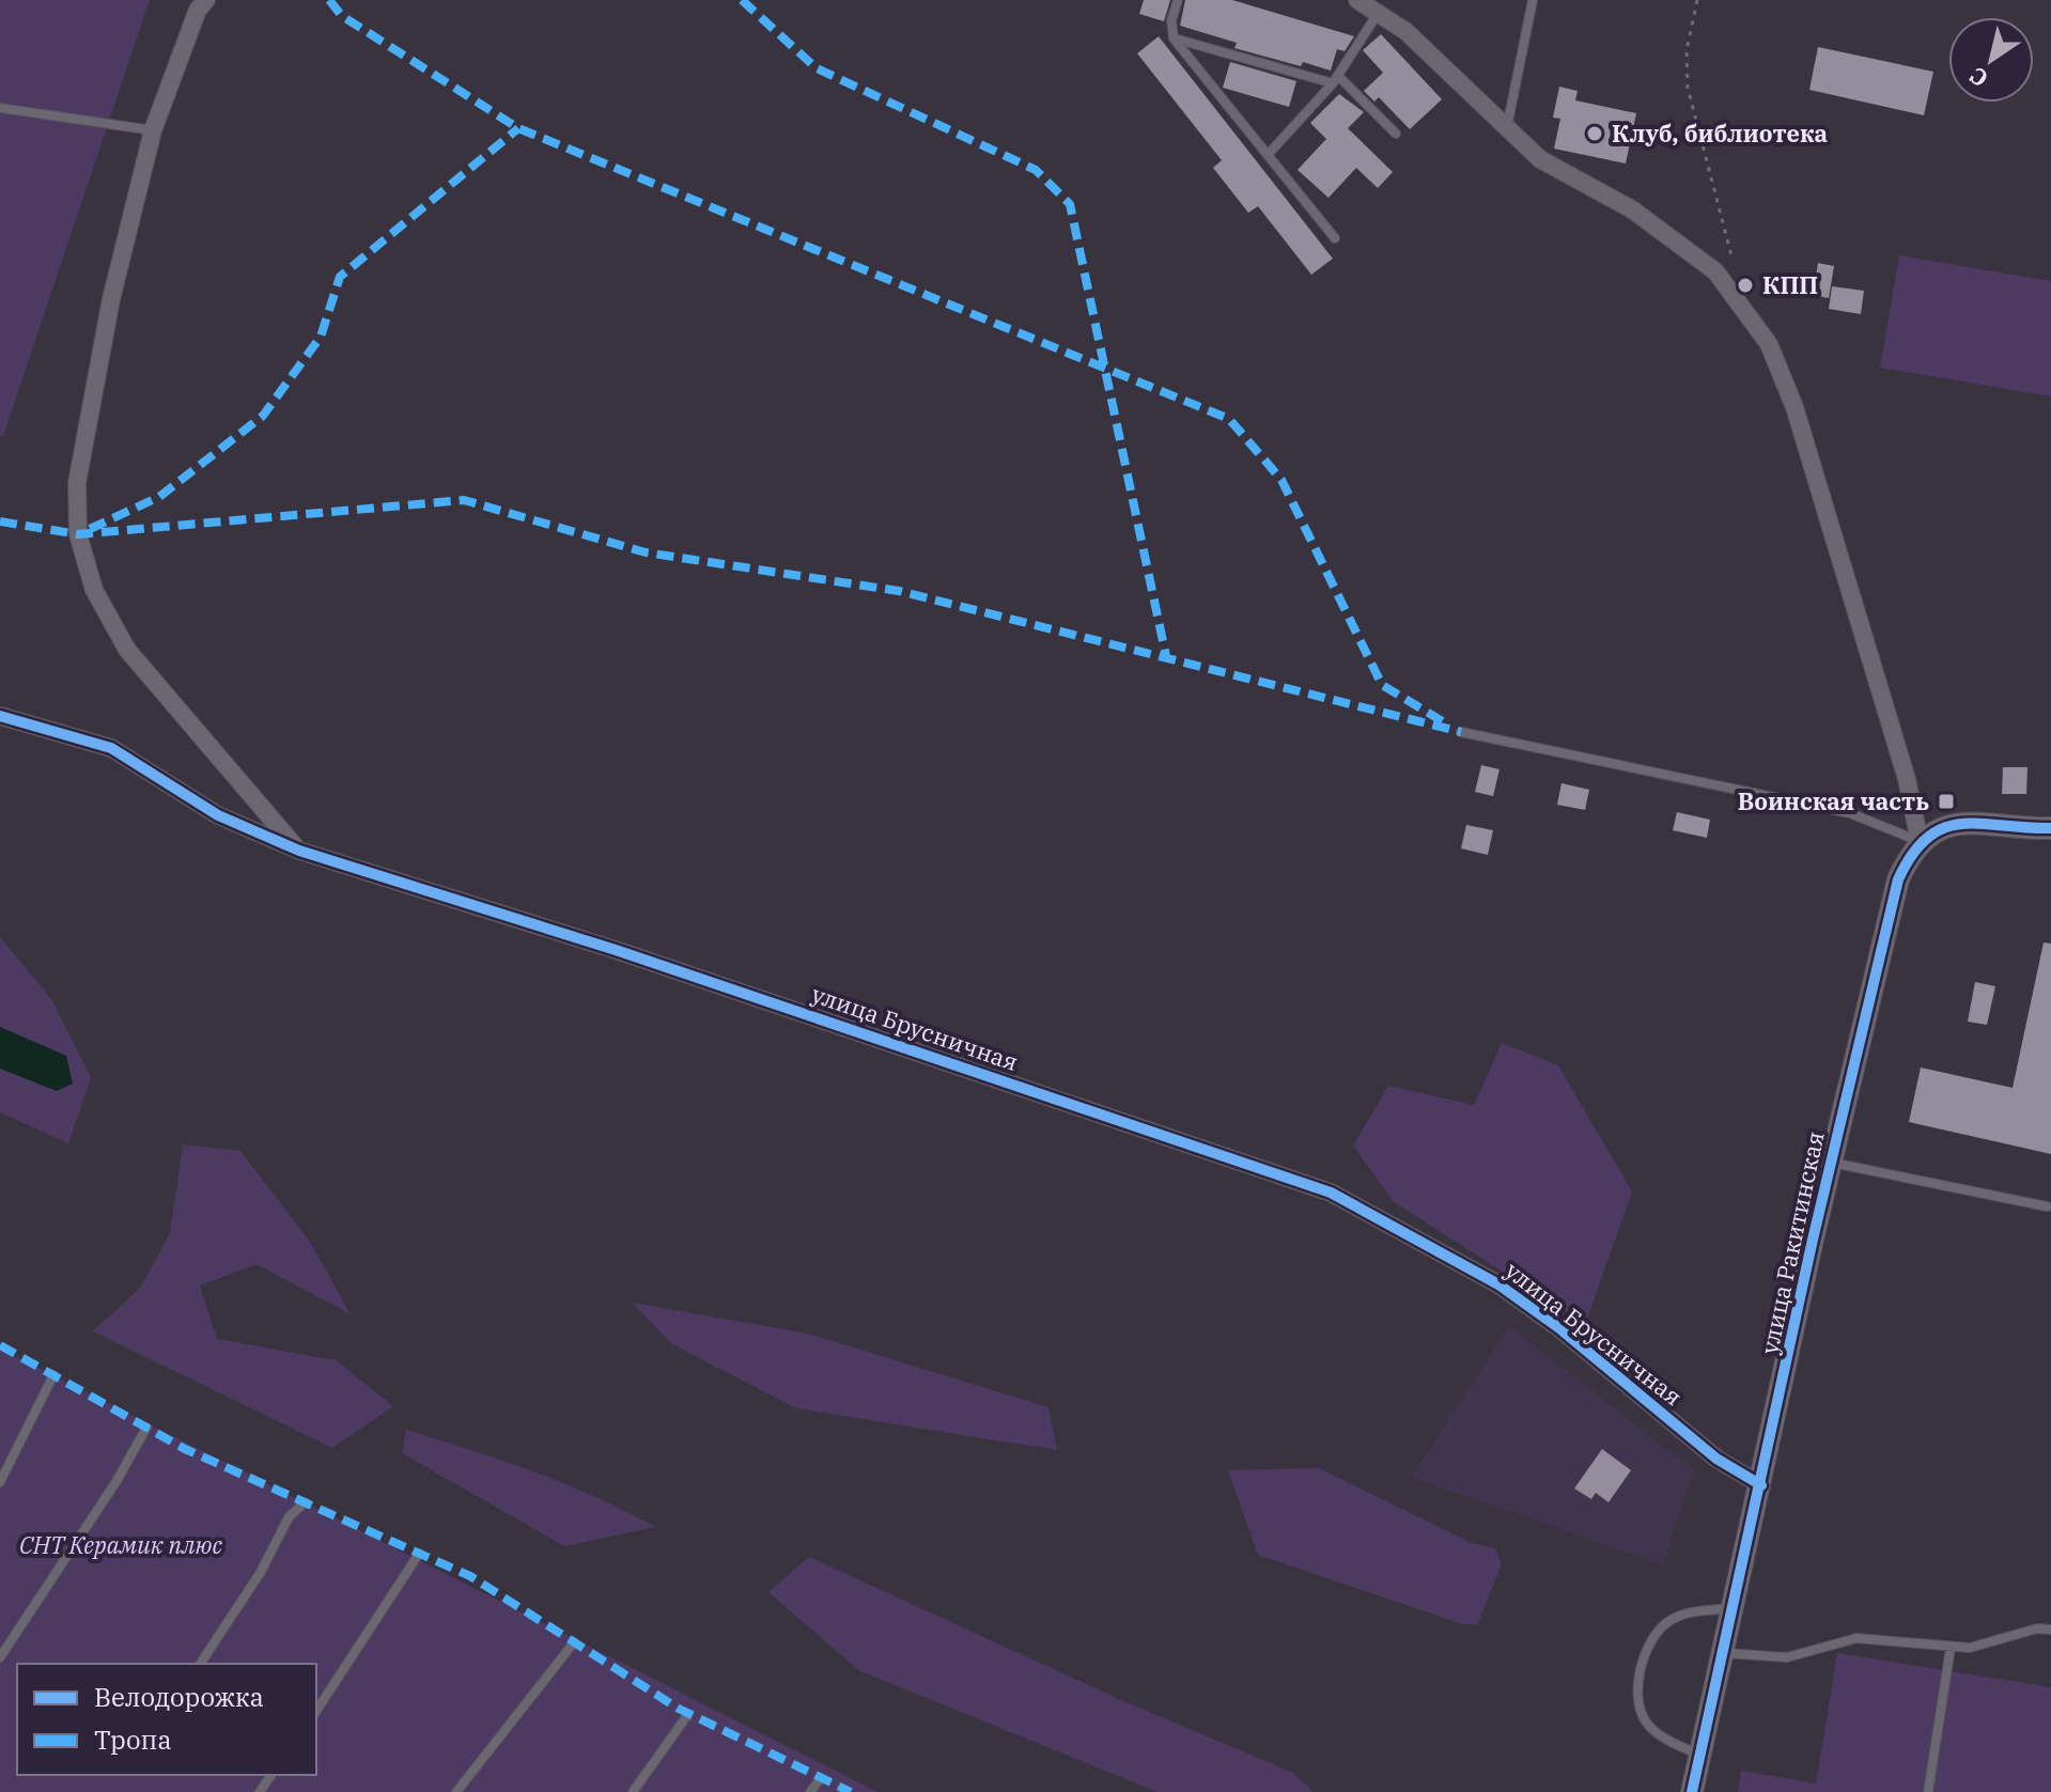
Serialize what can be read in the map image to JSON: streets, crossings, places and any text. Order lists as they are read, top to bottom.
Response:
{
  "streets": {
    "street": ["улица Брусничная", "улица Ракитинская"]
  },
  "crossings": [
    ["улица Брусничная", "улица Ракитинская"]
  ],
  "parks": ["СНТ Керамик плюс"],
  "places": {
    "other": ["Клуб, библиотека", "КПП"],
    "transit": ["Воинская часть"]
  },
  "legend": ["Велодорожка", "Тропа"],
  "north": "bottom left"
}
